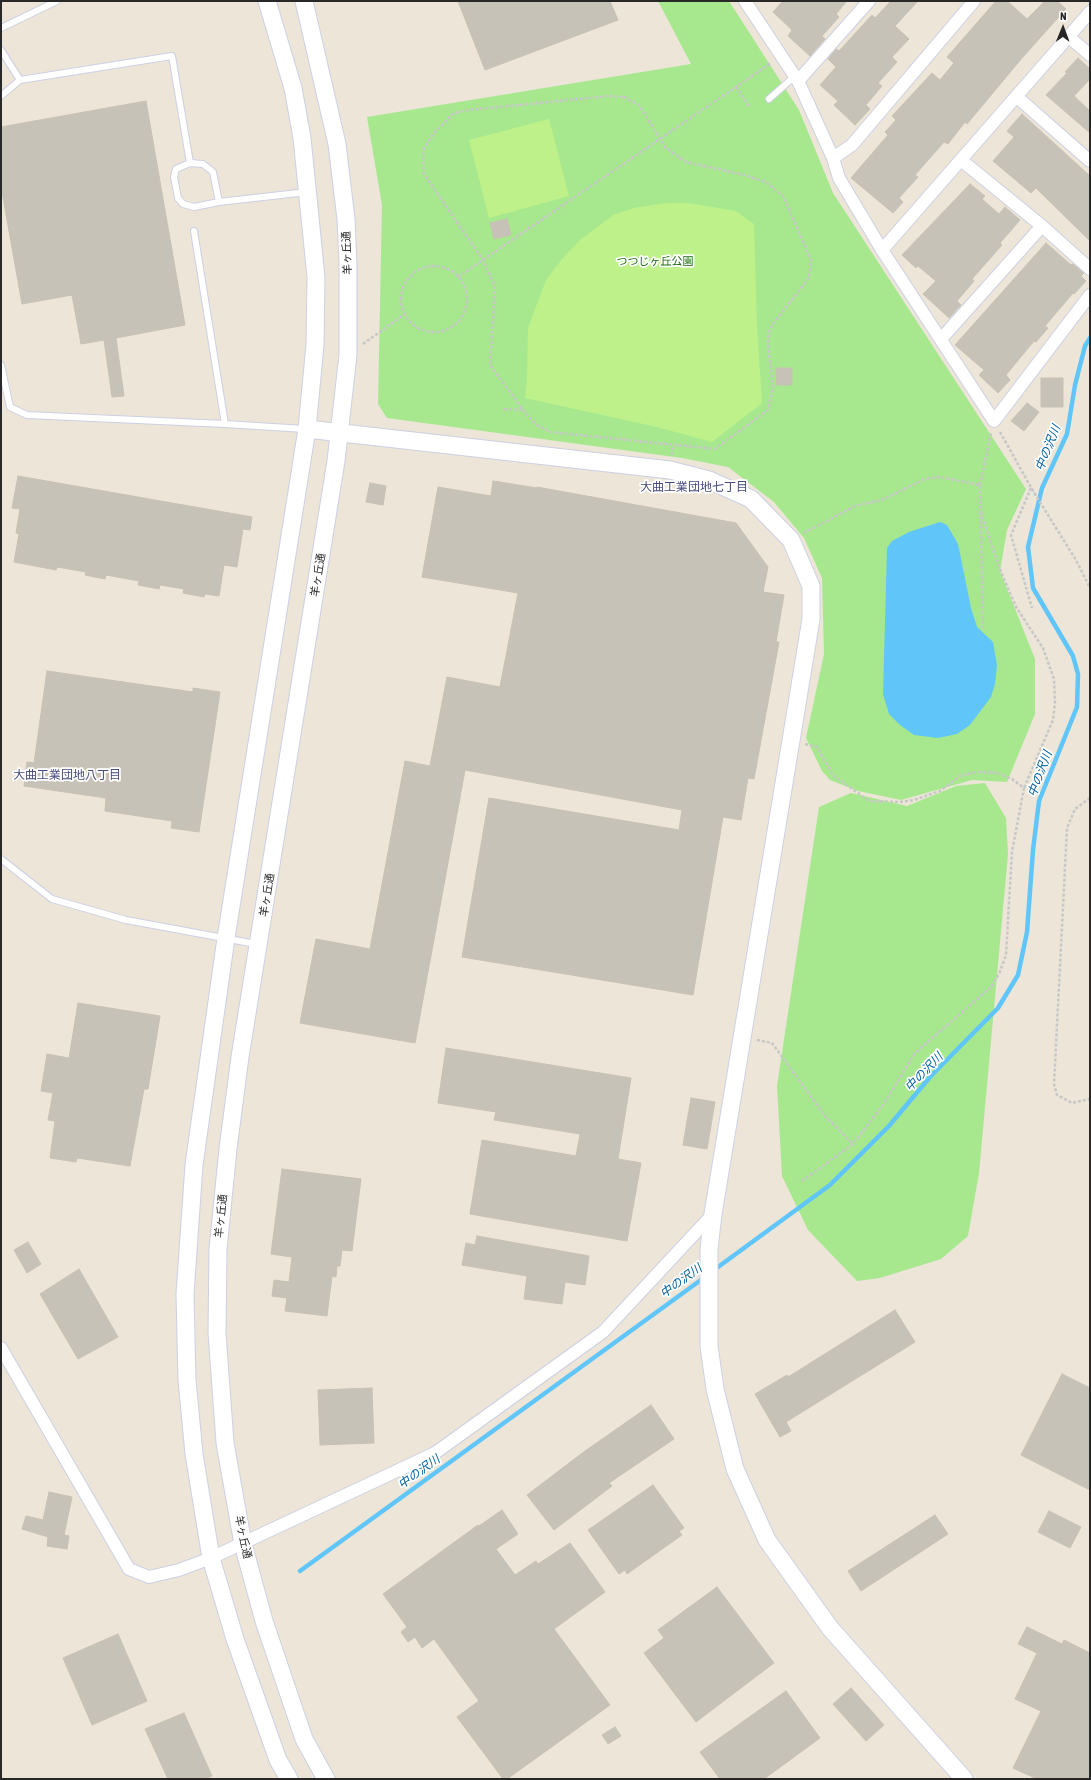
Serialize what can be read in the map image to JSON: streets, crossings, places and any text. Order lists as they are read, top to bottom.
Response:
{
  "streets": {
    "main road": ["羊ヶ丘通"]
  },
  "districts": ["大曲工業団地七丁目", "大曲工業団地八丁目"],
  "water": ["中の沢川"],
  "parks": ["つつじヶ丘公園"],
  "north": "top"
}
